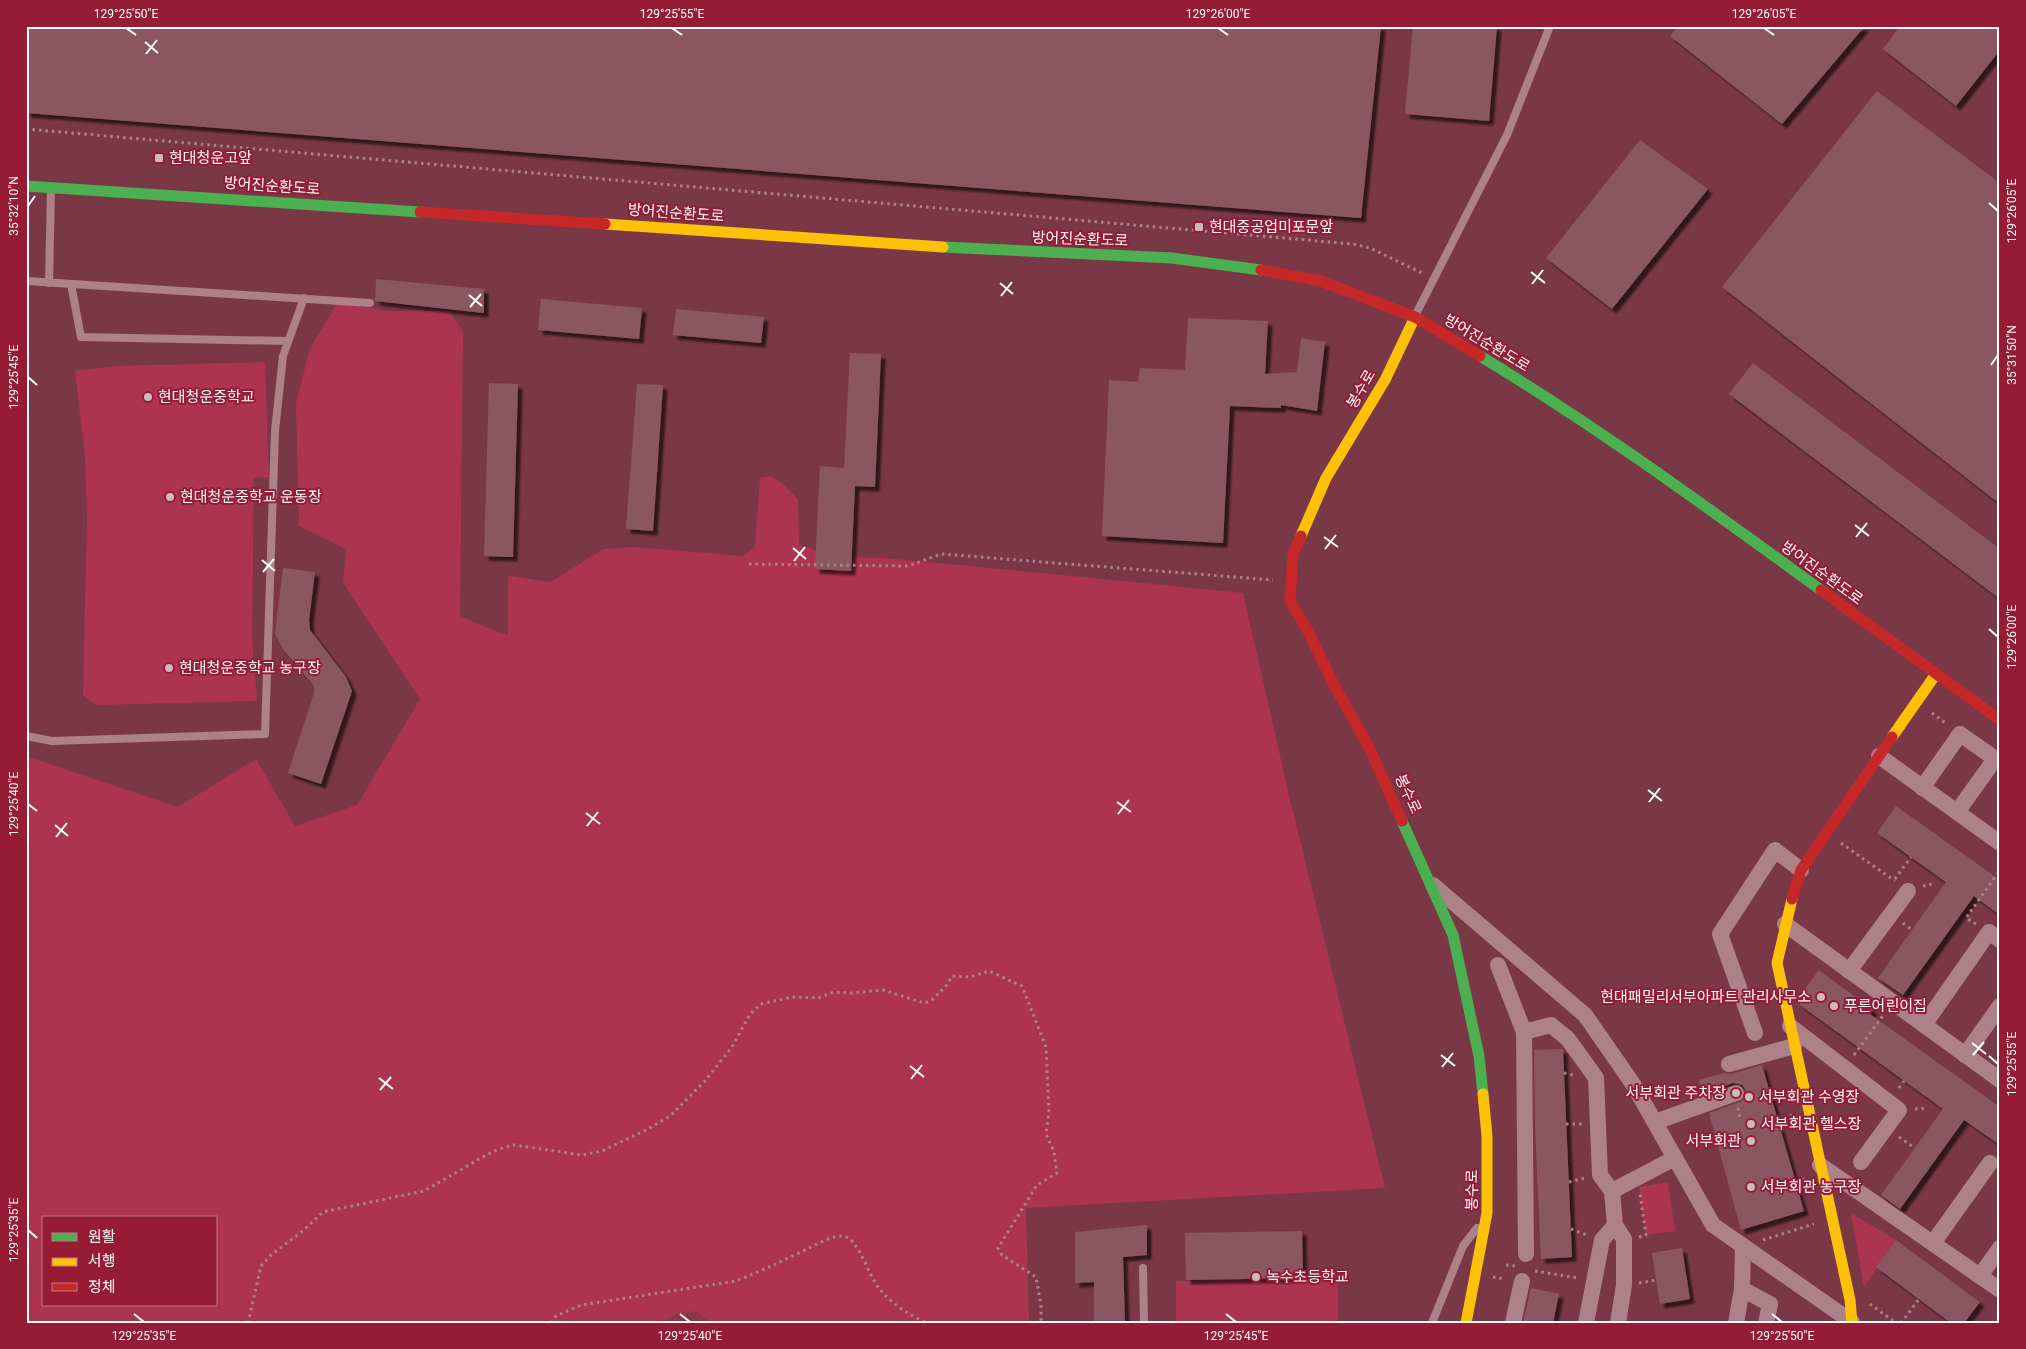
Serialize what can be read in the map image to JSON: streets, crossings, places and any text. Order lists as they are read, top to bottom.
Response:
{
  "streets": {
    "main road": ["방어진순환도로", "봉수로"]
  },
  "crossings": [
    ["방어진순환도로", "봉수로"]
  ],
  "places": {
    "transit": ["현대청운고앞", "현대중공업미포문앞"],
    "other": [
      "현대청운중학교",
      "현대청운중학교 운동장",
      "현대청운중학교 농구장",
      "현대패밀리서부아파트 관리사무소",
      "푸른어린이집",
      "서부회관 주차장",
      "서부회관 수영장",
      "서부회관 헬스장",
      "서부회관",
      "서부회관 농구장",
      "녹수초등학교"
    ]
  },
  "legend": ["원활", "서행", "정체"],
  "coordinates": [
    "129°25'50\"E",
    "129°25'55\"E",
    "129°26'00\"E",
    "129°26'05\"E",
    "35°32'10\"N",
    "35°31'50\"N",
    "129°25'45\"E",
    "129°25'40\"E",
    "129°25'35\"E"
  ]
}
